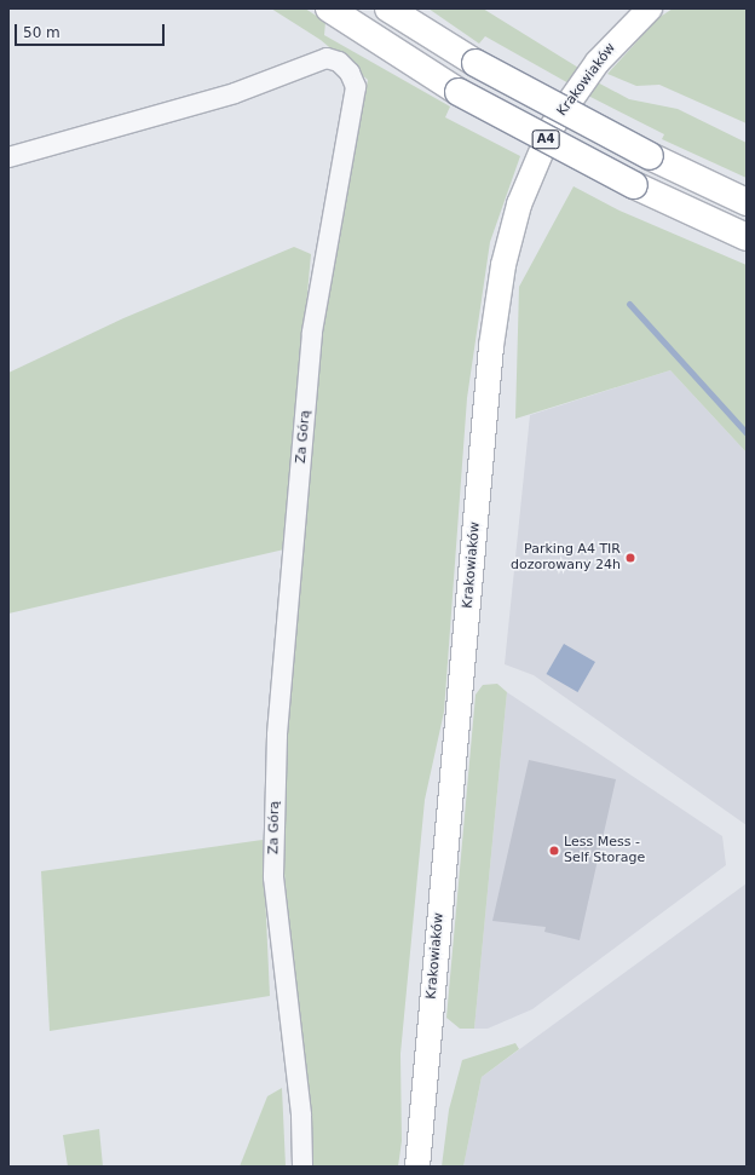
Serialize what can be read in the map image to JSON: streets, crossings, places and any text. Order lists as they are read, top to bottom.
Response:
{
  "streets": {
    "highway": ["A4"],
    "main road": ["Krakowiaków"],
    "street": ["Za Górą"]
  },
  "places": ["Parking A4 TIR dozorowany 24h", "Less Mess - Self Storage"],
  "scale_bar": "50 m"
}
